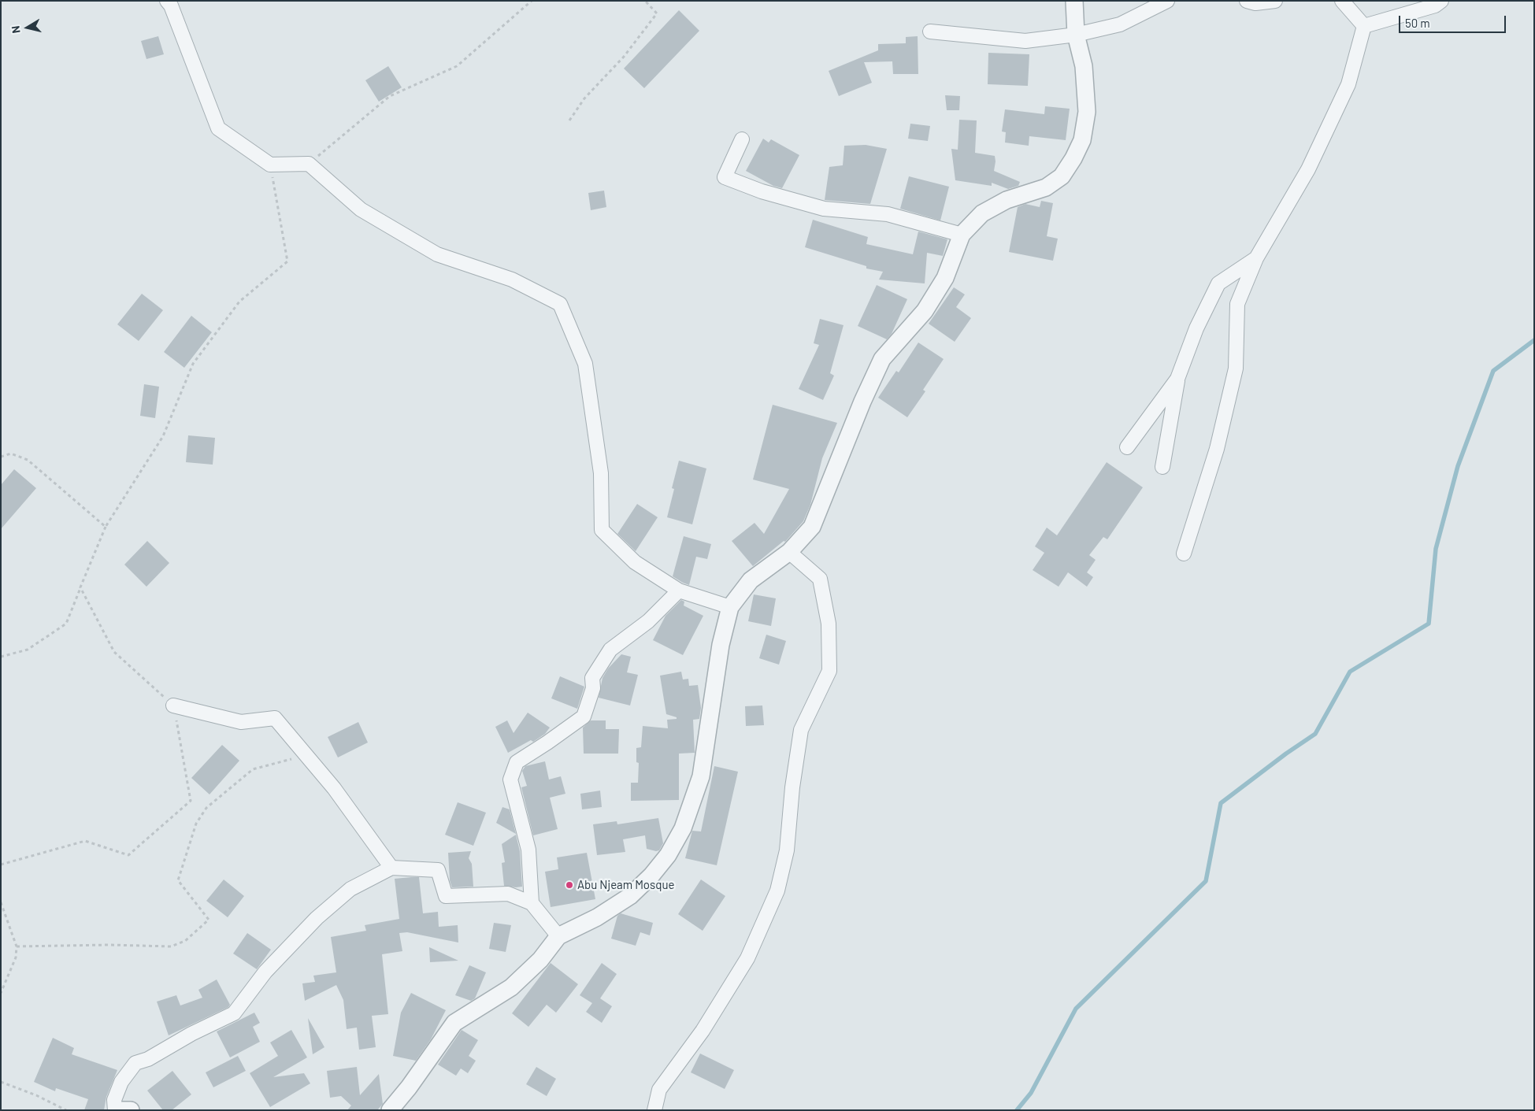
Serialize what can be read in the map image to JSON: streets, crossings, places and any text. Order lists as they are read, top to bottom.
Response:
{
  "places": ["Abu Njeam Mosque"],
  "scale_bar": "50 m",
  "north": "left"
}
